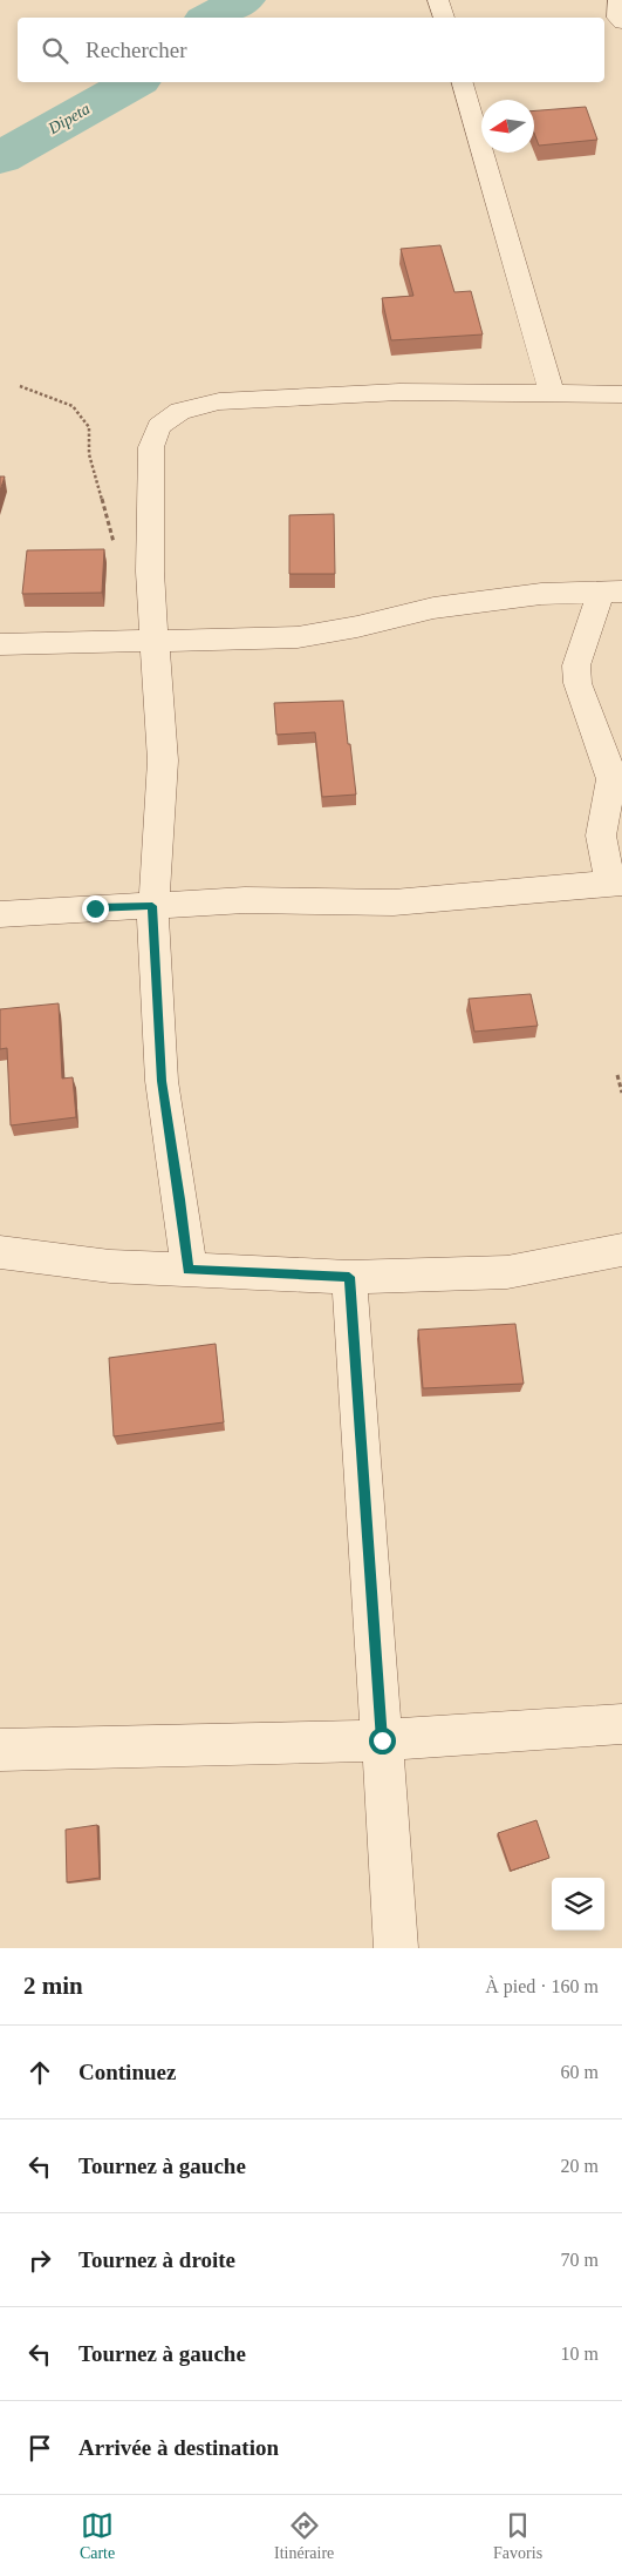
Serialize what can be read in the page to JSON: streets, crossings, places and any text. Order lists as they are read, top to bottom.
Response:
{
  "water": ["Dipeta"],
  "north": "left",
  "page": {
    "search": "Rechercher",
    "heading": ["2 min", "À pied · 160 m"],
    "list": [
      ["Continuez", "60 m"],
      ["Tournez à gauche", "20 m"],
      ["Tournez à droite", "70 m"],
      ["Tournez à gauche", "10 m"],
      "Arrivée à destination"
    ],
    "nav": ["Carte", "Itinéraire", "Favoris"]
  }
}
